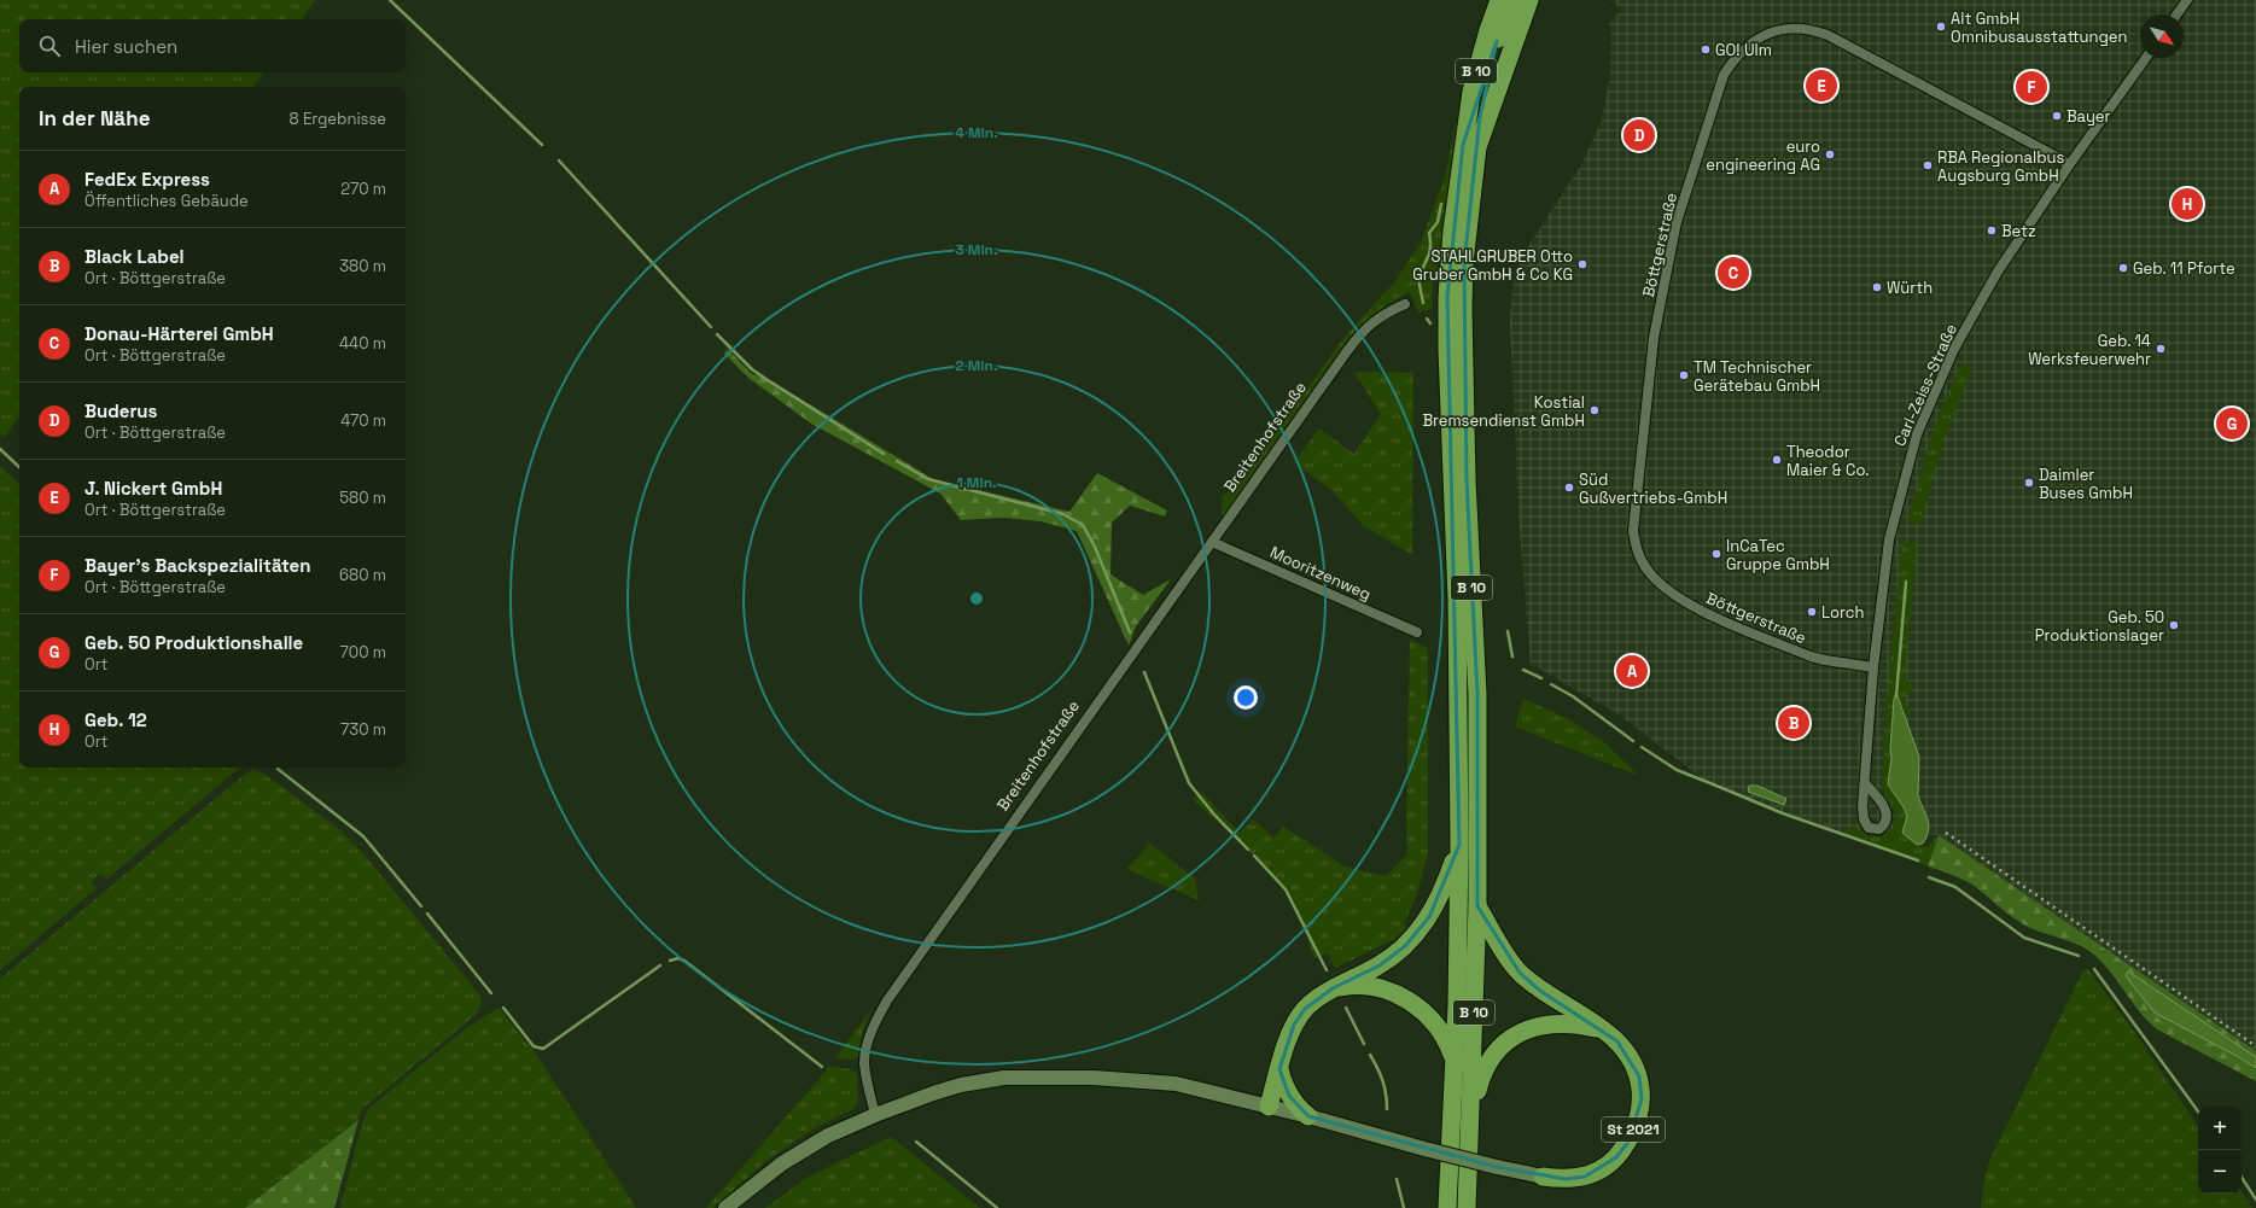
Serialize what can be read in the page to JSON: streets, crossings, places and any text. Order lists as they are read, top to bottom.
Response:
{
  "streets": {
    "highway": ["B 10", "St 2021"],
    "street": [
      "Böttgerstraße",
      "Carl-Zeiss-Straße",
      "Breitenhofstraße",
      "Mooritzenweg"
    ]
  },
  "crossings": [
    ["Böttgerstraße", "Carl-Zeiss-Straße"],
    ["Breitenhofstraße", "Mooritzenweg"],
    ["Breitenhofstraße", "St 2021"]
  ],
  "places": [
    "Alt GmbH Omnibusausstattungen",
    "GO! Ulm",
    "Bayer",
    "euro engineering AG",
    "RBA Regionalbus Augsburg GmbH",
    "Betz",
    "STAHLGRUBER Otto Gruber GmbH & Co KG",
    "Geb. 11 Pforte",
    "Würth",
    "Geb. 14 Werksfeuerwehr",
    "TM Technischer Gerätebau GmbH",
    "Kostial Bremsendienst GmbH",
    "Theodor Maier & Co.",
    "Daimler Buses GmbH",
    "Süd Gußvertriebs-GmbH",
    "InCaTec Gruppe GmbH",
    "Lorch",
    "Geb. 50 Produktionslager"
  ],
  "north": "bottom right",
  "page": {
    "search": "Hier suchen",
    "pins": [
      "E",
      "F",
      "D",
      "H",
      "C",
      "G",
      "A",
      "B"
    ],
    "heading": ["In der Nähe", "8 Ergebnisse"],
    "list": [
      {
        "mark": "A",
        "name": "FedEx Express",
        "note": "Öffentliches Gebäude",
        "value": "270 m"
      },
      {
        "mark": "B",
        "name": "Black Label",
        "note": "Ort · Böttgerstraße",
        "value": "380 m"
      },
      {
        "mark": "C",
        "name": "Donau-Härterei GmbH",
        "note": "Ort · Böttgerstraße",
        "value": "440 m"
      },
      {
        "mark": "D",
        "name": "Buderus",
        "note": "Ort · Böttgerstraße",
        "value": "470 m"
      },
      {
        "mark": "E",
        "name": "J. Nickert GmbH",
        "note": "Ort · Böttgerstraße",
        "value": "580 m"
      },
      {
        "mark": "F",
        "name": "Bayer's Backspezialitäten",
        "note": "Ort · Böttgerstraße",
        "value": "680 m"
      },
      {
        "mark": "G",
        "name": "Geb. 50 Produktionshalle",
        "note": "Ort",
        "value": "700 m"
      },
      {
        "mark": "H",
        "name": "Geb. 12",
        "note": "Ort",
        "value": "730 m"
      }
    ],
    "map_buttons": ["+", "−"]
  },
  "rings": [
    "4 Min.",
    "3 Min.",
    "2 Min.",
    "1 Min."
  ]
}
